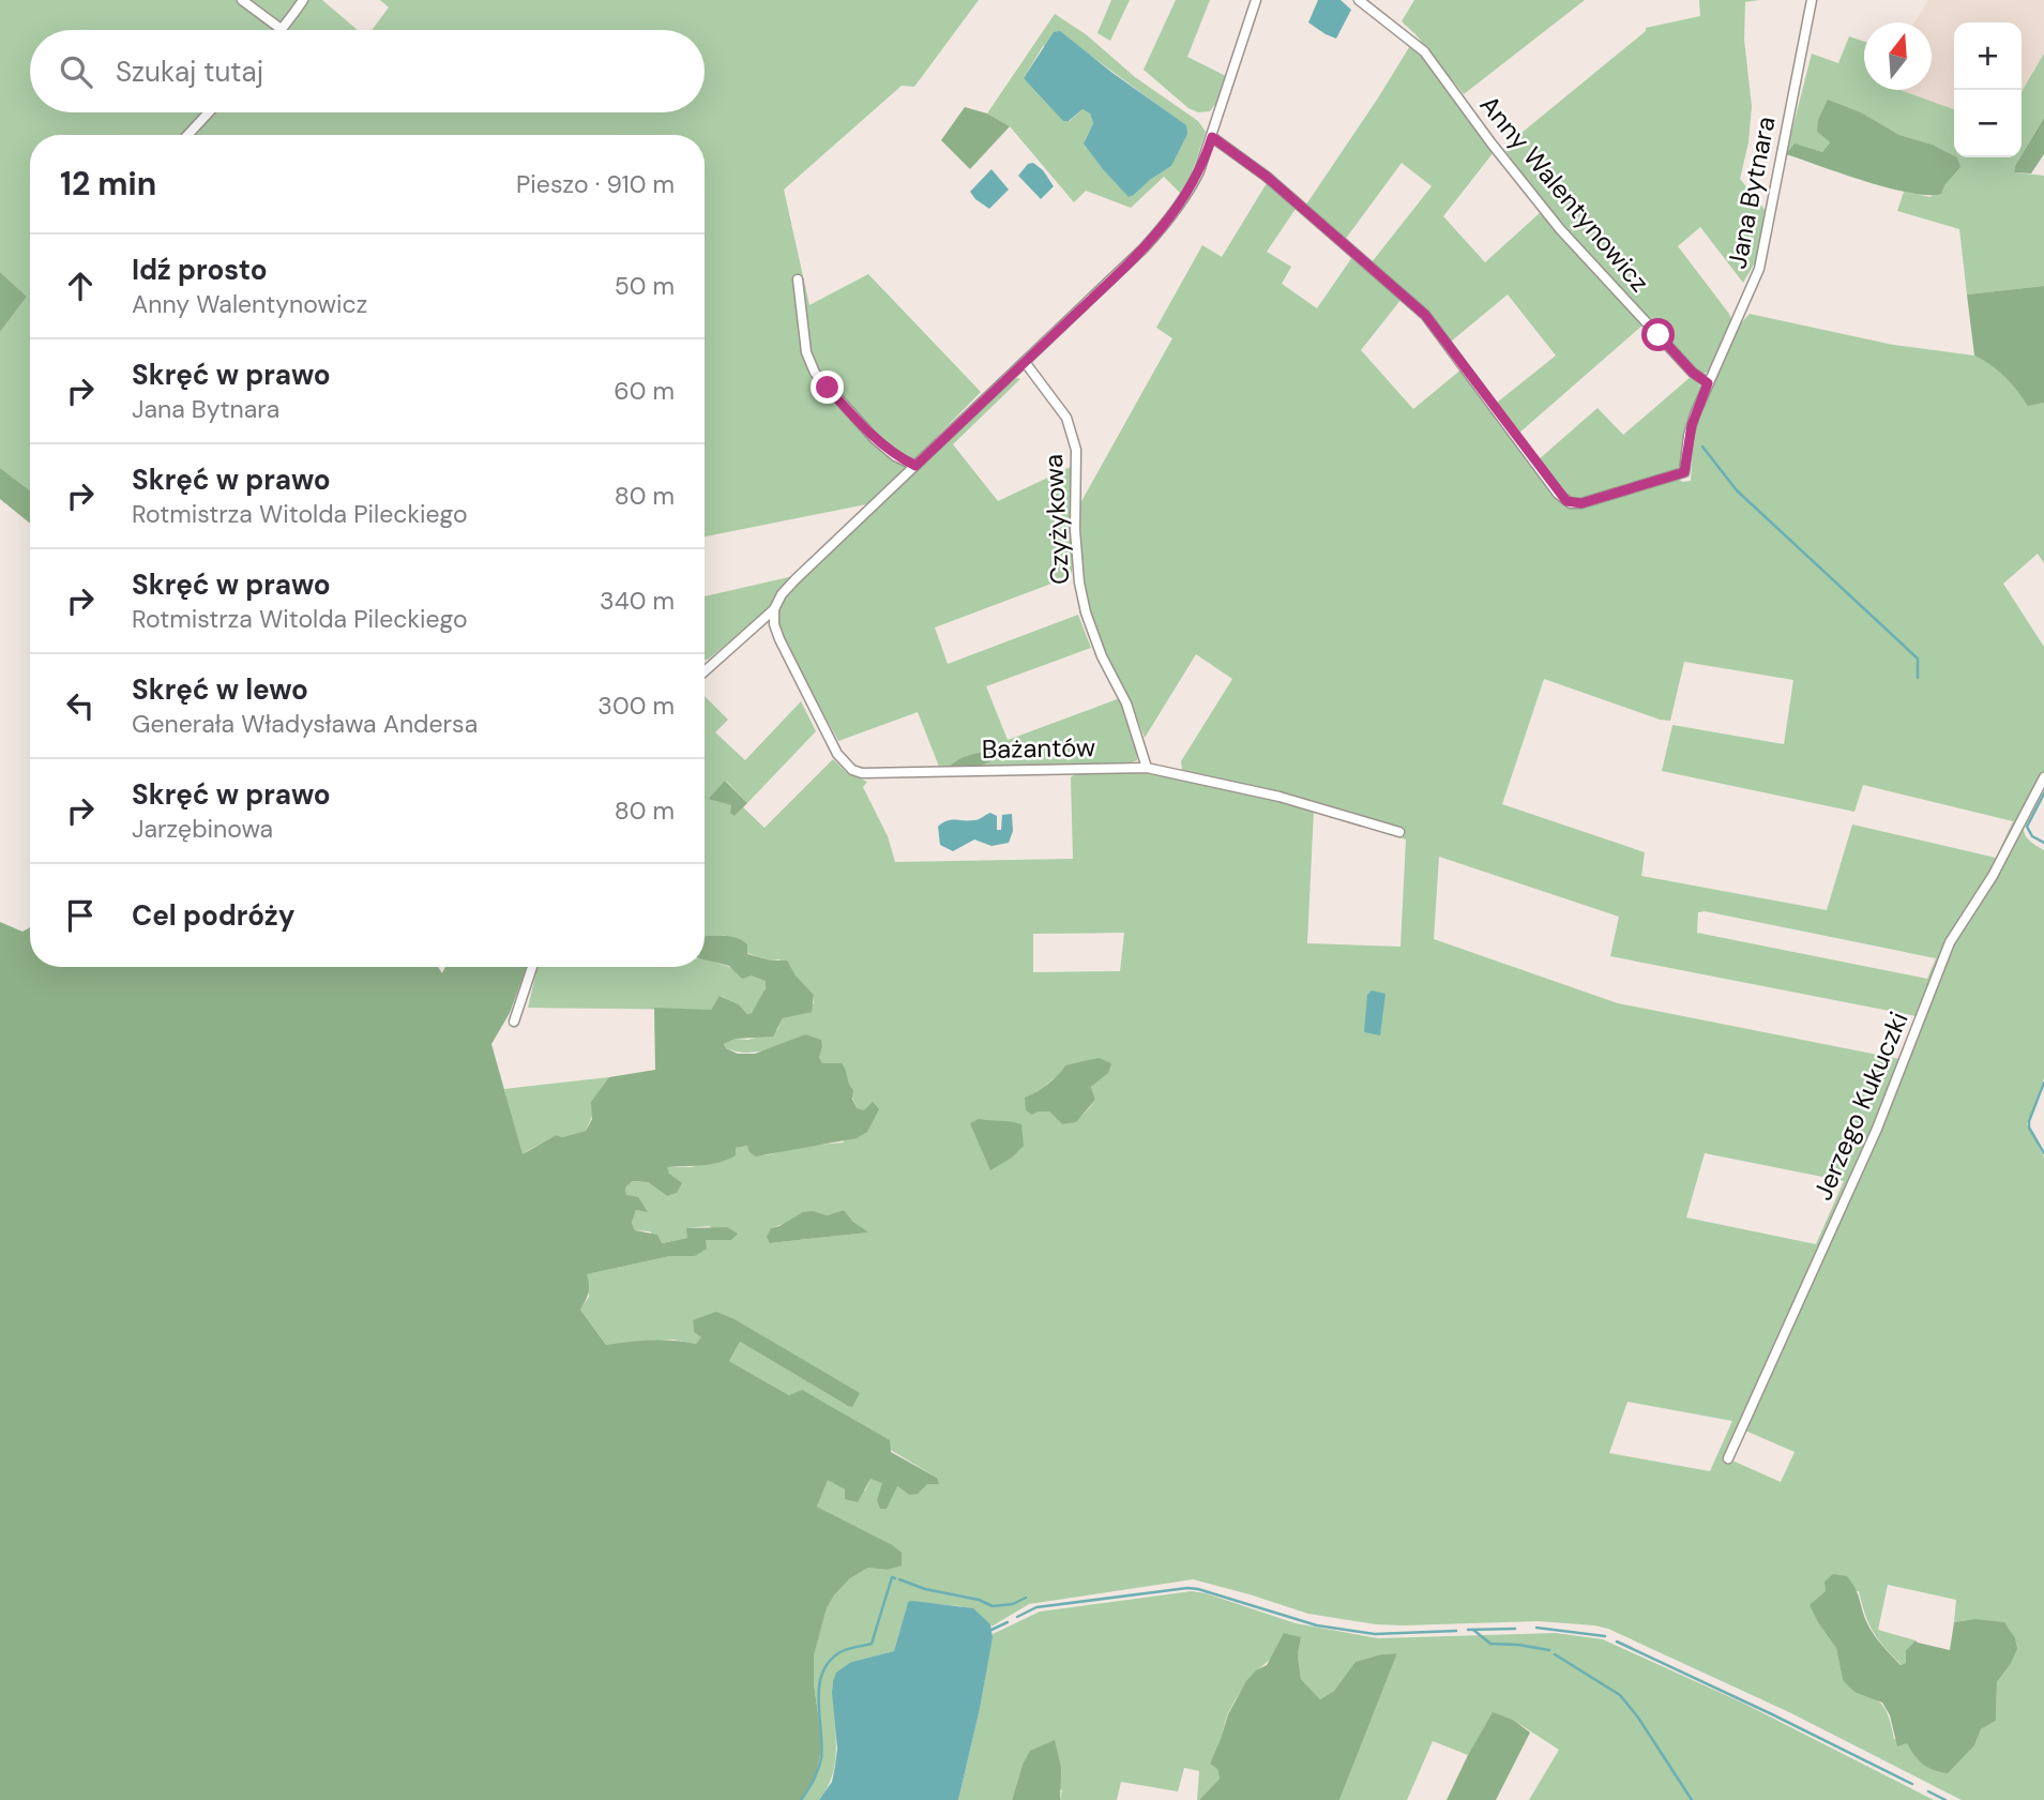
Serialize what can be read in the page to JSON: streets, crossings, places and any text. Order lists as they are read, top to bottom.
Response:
{
  "streets": {
    "street": [
      "Jana Bytnara",
      "Anny Walentynowicz",
      "Czyżykowa",
      "Bażantów",
      "Jerzego Kukuczki"
    ]
  },
  "crossings": [
    ["Jana Bytnara", "Anny Walentynowicz"],
    ["Czyżykowa", "Bażantów"]
  ],
  "north": "top",
  "page": {
    "map_buttons": ["+", "−"],
    "search": "Szukaj tutaj",
    "heading": ["12 min", "Pieszo · 910 m"],
    "list": [
      ["Idź prosto", "Anny Walentynowicz", "50 m"],
      ["Skręć w prawo", "Jana Bytnara", "60 m"],
      ["Skręć w prawo", "Rotmistrza Witolda Pileckiego", "80 m"],
      ["Skręć w prawo", "Rotmistrza Witolda Pileckiego", "340 m"],
      ["Skręć w lewo", "Generała Władysława Andersa", "300 m"],
      ["Skręć w prawo", "Jarzębinowa", "80 m"],
      "Cel podróży"
    ]
  }
}
